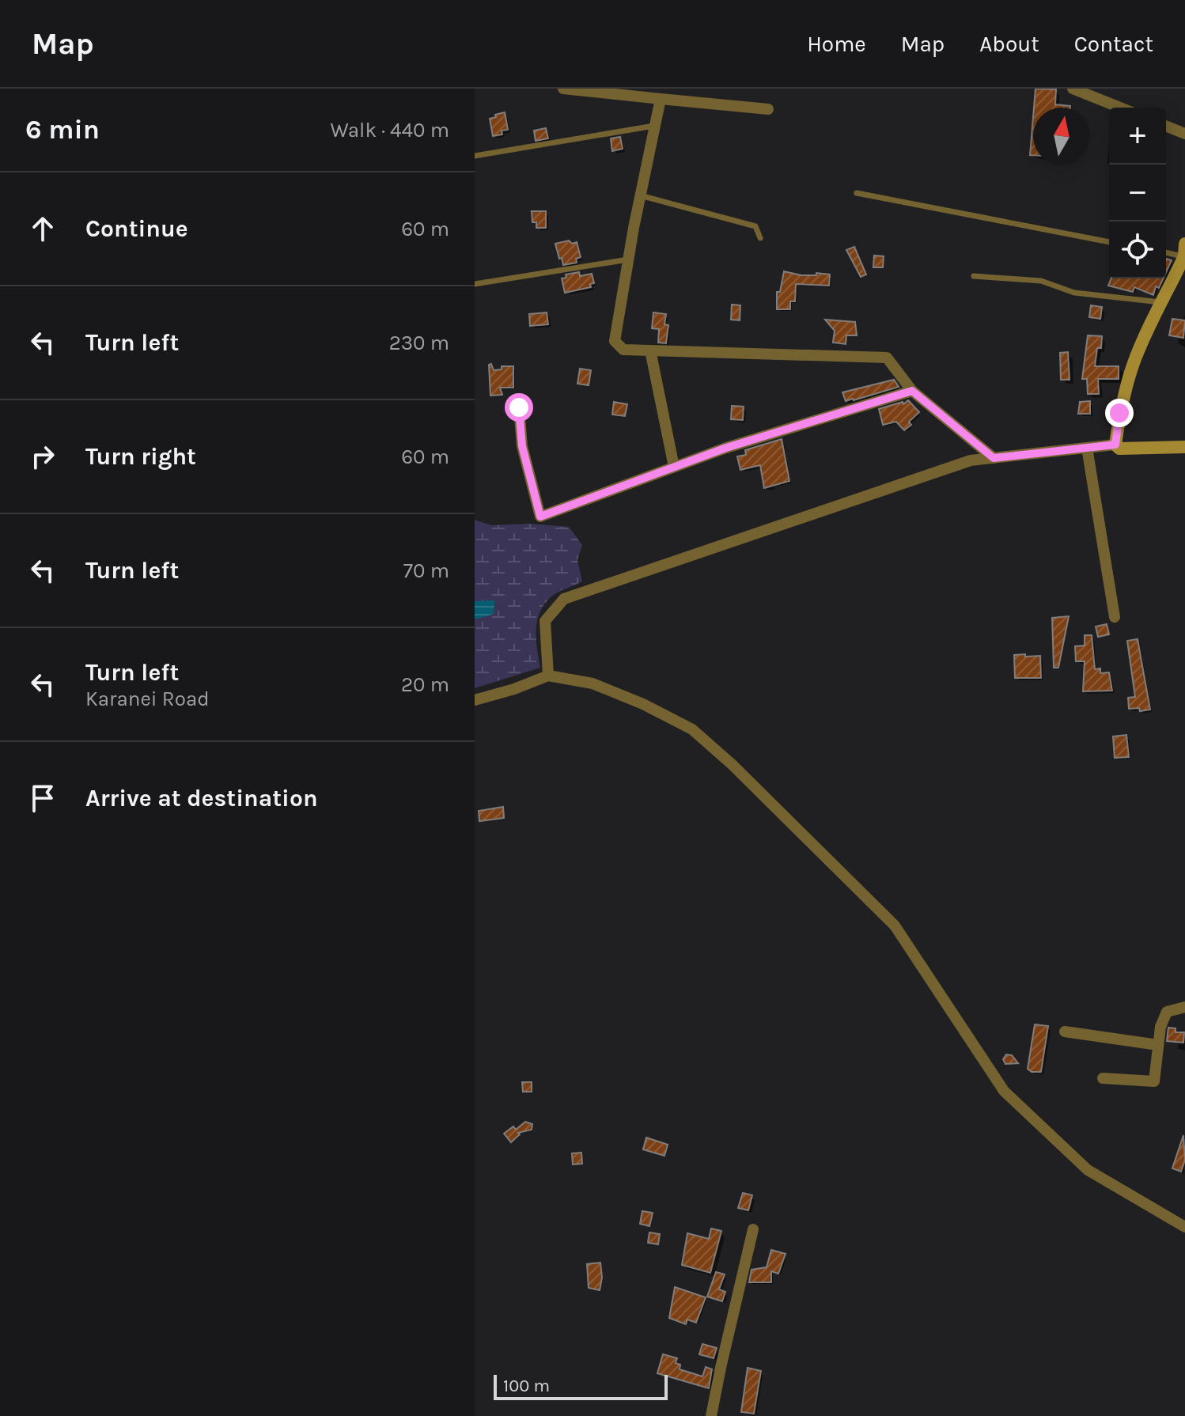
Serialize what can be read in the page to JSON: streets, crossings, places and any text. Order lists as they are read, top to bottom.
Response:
{
  "scale_bar": "100 m",
  "north": "top",
  "page": {
    "header": "Map",
    "nav": [
      "Home",
      "Map",
      "About",
      "Contact"
    ],
    "heading": ["6 min", "Walk · 440 m"],
    "map_buttons": ["+", "−"],
    "list": [
      ["Continue", "60 m"],
      ["Turn left", "230 m"],
      ["Turn right", "60 m"],
      ["Turn left", "70 m"],
      ["Turn left", "Karanei Road", "20 m"],
      "Arrive at destination"
    ],
    "scale": "100 m"
  }
}
